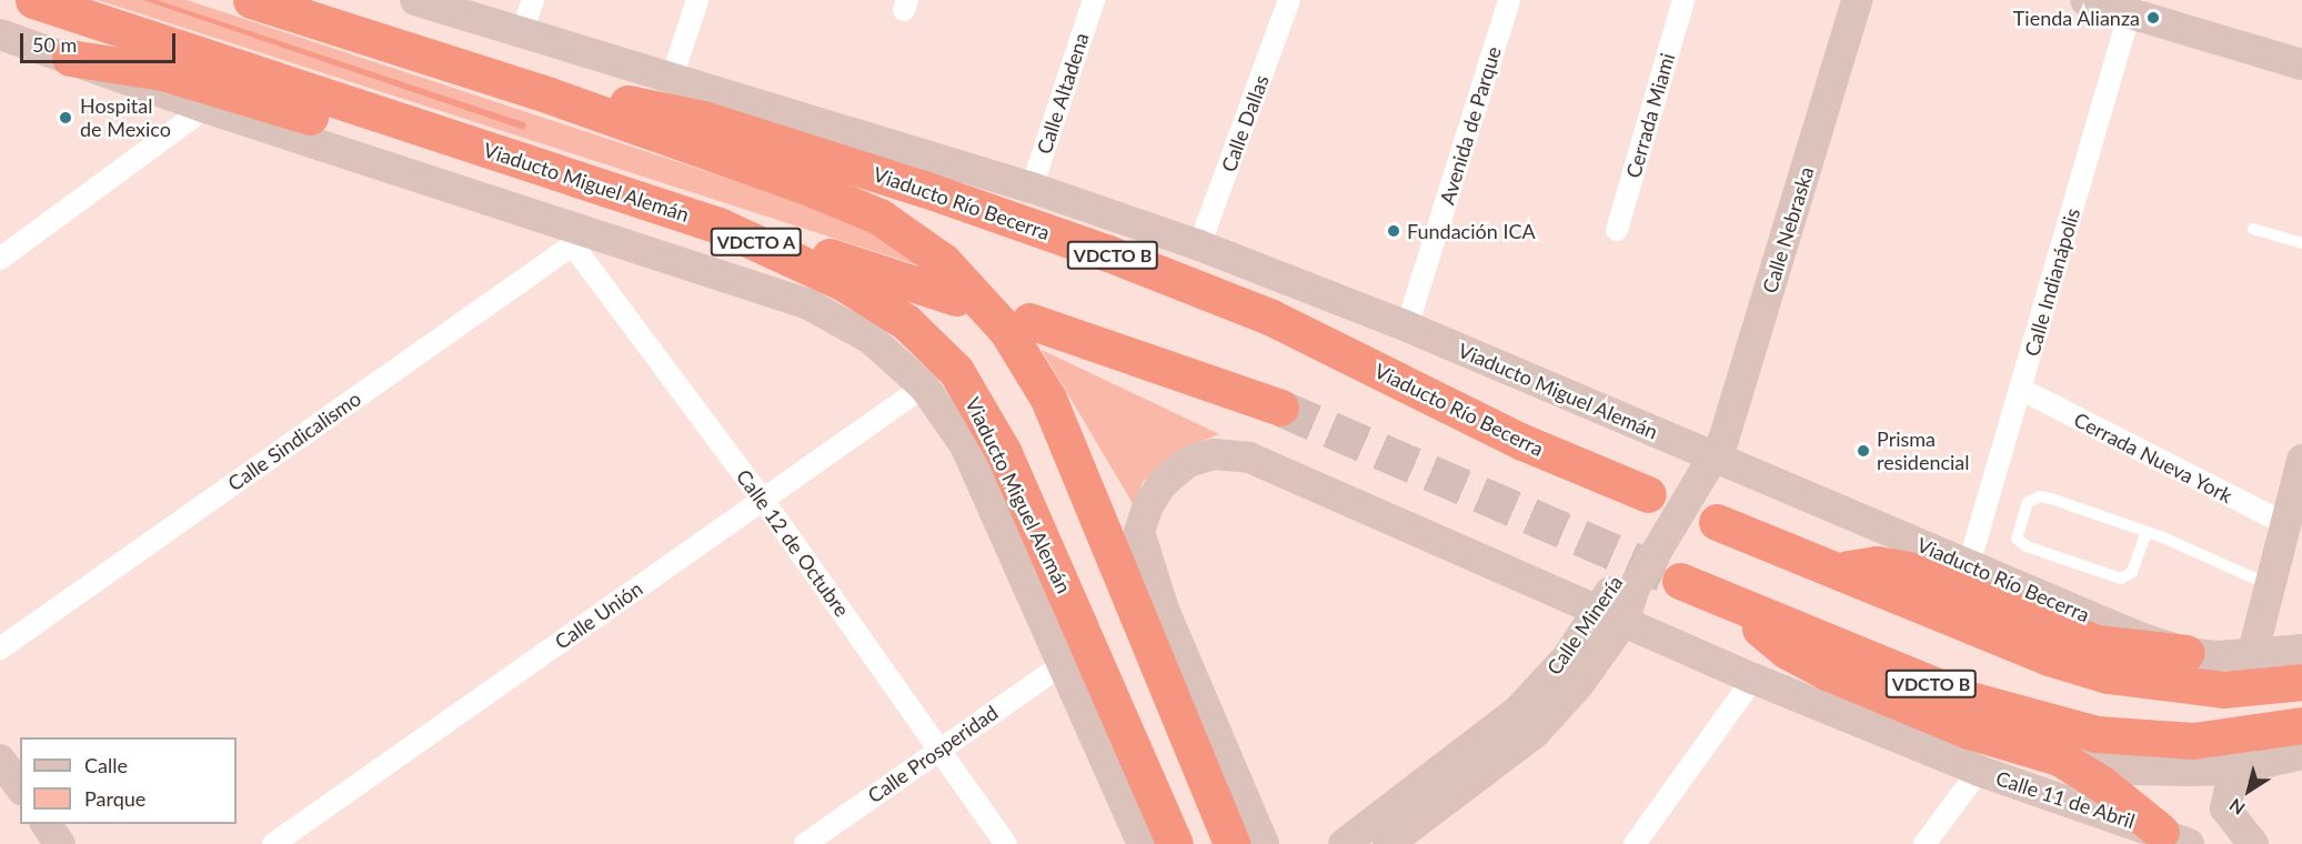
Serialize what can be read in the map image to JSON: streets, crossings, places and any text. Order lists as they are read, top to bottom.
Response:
{
  "streets": {
    "highway": [
      "Viaducto Miguel Alemán",
      "Viaducto Río Becerra",
      "VDCTO A",
      "VDCTO B"
    ],
    "main road": ["Calle Nebraska", "Calle Minería", "Calle 11 de Abril"],
    "street": [
      "Calle Altadena",
      "Cerrada Miami",
      "Calle Dallas",
      "Avenida de Parque",
      "Calle Indianápolis",
      "Calle Sindicalismo",
      "Cerrada Nueva York",
      "Calle 12 de Octubre",
      "Calle Unión",
      "Calle Prosperidad"
    ]
  },
  "crossings": [
    ["Calle Altadena", "Viaducto Miguel Alemán"],
    ["Calle Dallas", "Viaducto Miguel Alemán"],
    ["Avenida de Parque", "Viaducto Miguel Alemán"],
    ["Viaducto Miguel Alemán", "Viaducto Río Becerra"],
    ["Viaducto Miguel Alemán", "Calle Nebraska"],
    ["Viaducto Miguel Alemán", "Calle Sindicalismo"],
    ["Viaducto Miguel Alemán", "Calle 12 de Octubre"],
    ["Viaducto Miguel Alemán", "Calle Unión"],
    ["Viaducto Miguel Alemán", "Calle Minería"],
    ["Viaducto Miguel Alemán", "Calle Prosperidad"],
    ["Viaducto Río Becerra", "Calle Nebraska"],
    ["Viaducto Río Becerra", "Calle Indianápolis"],
    ["Viaducto Río Becerra", "Calle Minería"],
    ["Calle Nebraska", "Calle Minería"],
    ["VDCTO B", "Calle Minería"],
    ["Calle Indianápolis", "Cerrada Nueva York"],
    ["Calle Sindicalismo", "Calle 12 de Octubre"],
    ["Calle 12 de Octubre", "Calle Unión"],
    ["Calle 12 de Octubre", "Calle Prosperidad"]
  ],
  "places": [
    "Tienda Alianza",
    "Hospital de Mexico",
    "Fundación ICA",
    "Prisma residencial"
  ],
  "legend": ["Calle", "Parque"],
  "scale_bar": "50 m",
  "north": "bottom left"
}
